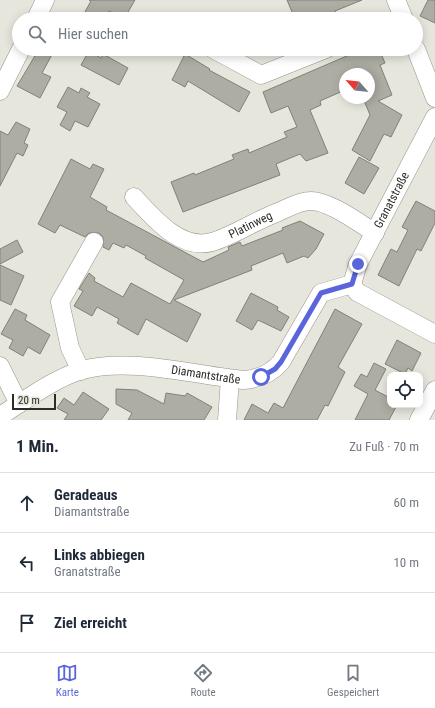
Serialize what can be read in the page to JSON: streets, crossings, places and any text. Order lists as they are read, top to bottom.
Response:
{
  "streets": {
    "street": ["Granatstraße", "Platinweg", "Diamantstraße"]
  },
  "crossings": [
    ["Granatstraße", "Platinweg"],
    ["Granatstraße", "Diamantstraße"]
  ],
  "scale_bar": "20 m",
  "north": "top left",
  "page": {
    "search": "Hier suchen",
    "scale": "20 m",
    "heading": ["1 Min.", "Zu Fuß · 70 m"],
    "list": [
      ["Geradeaus", "Diamantstraße", "60 m"],
      ["Links abbiegen", "Granatstraße", "10 m"],
      "Ziel erreicht"
    ],
    "nav": ["Karte", "Route", "Gespeichert"]
  }
}
